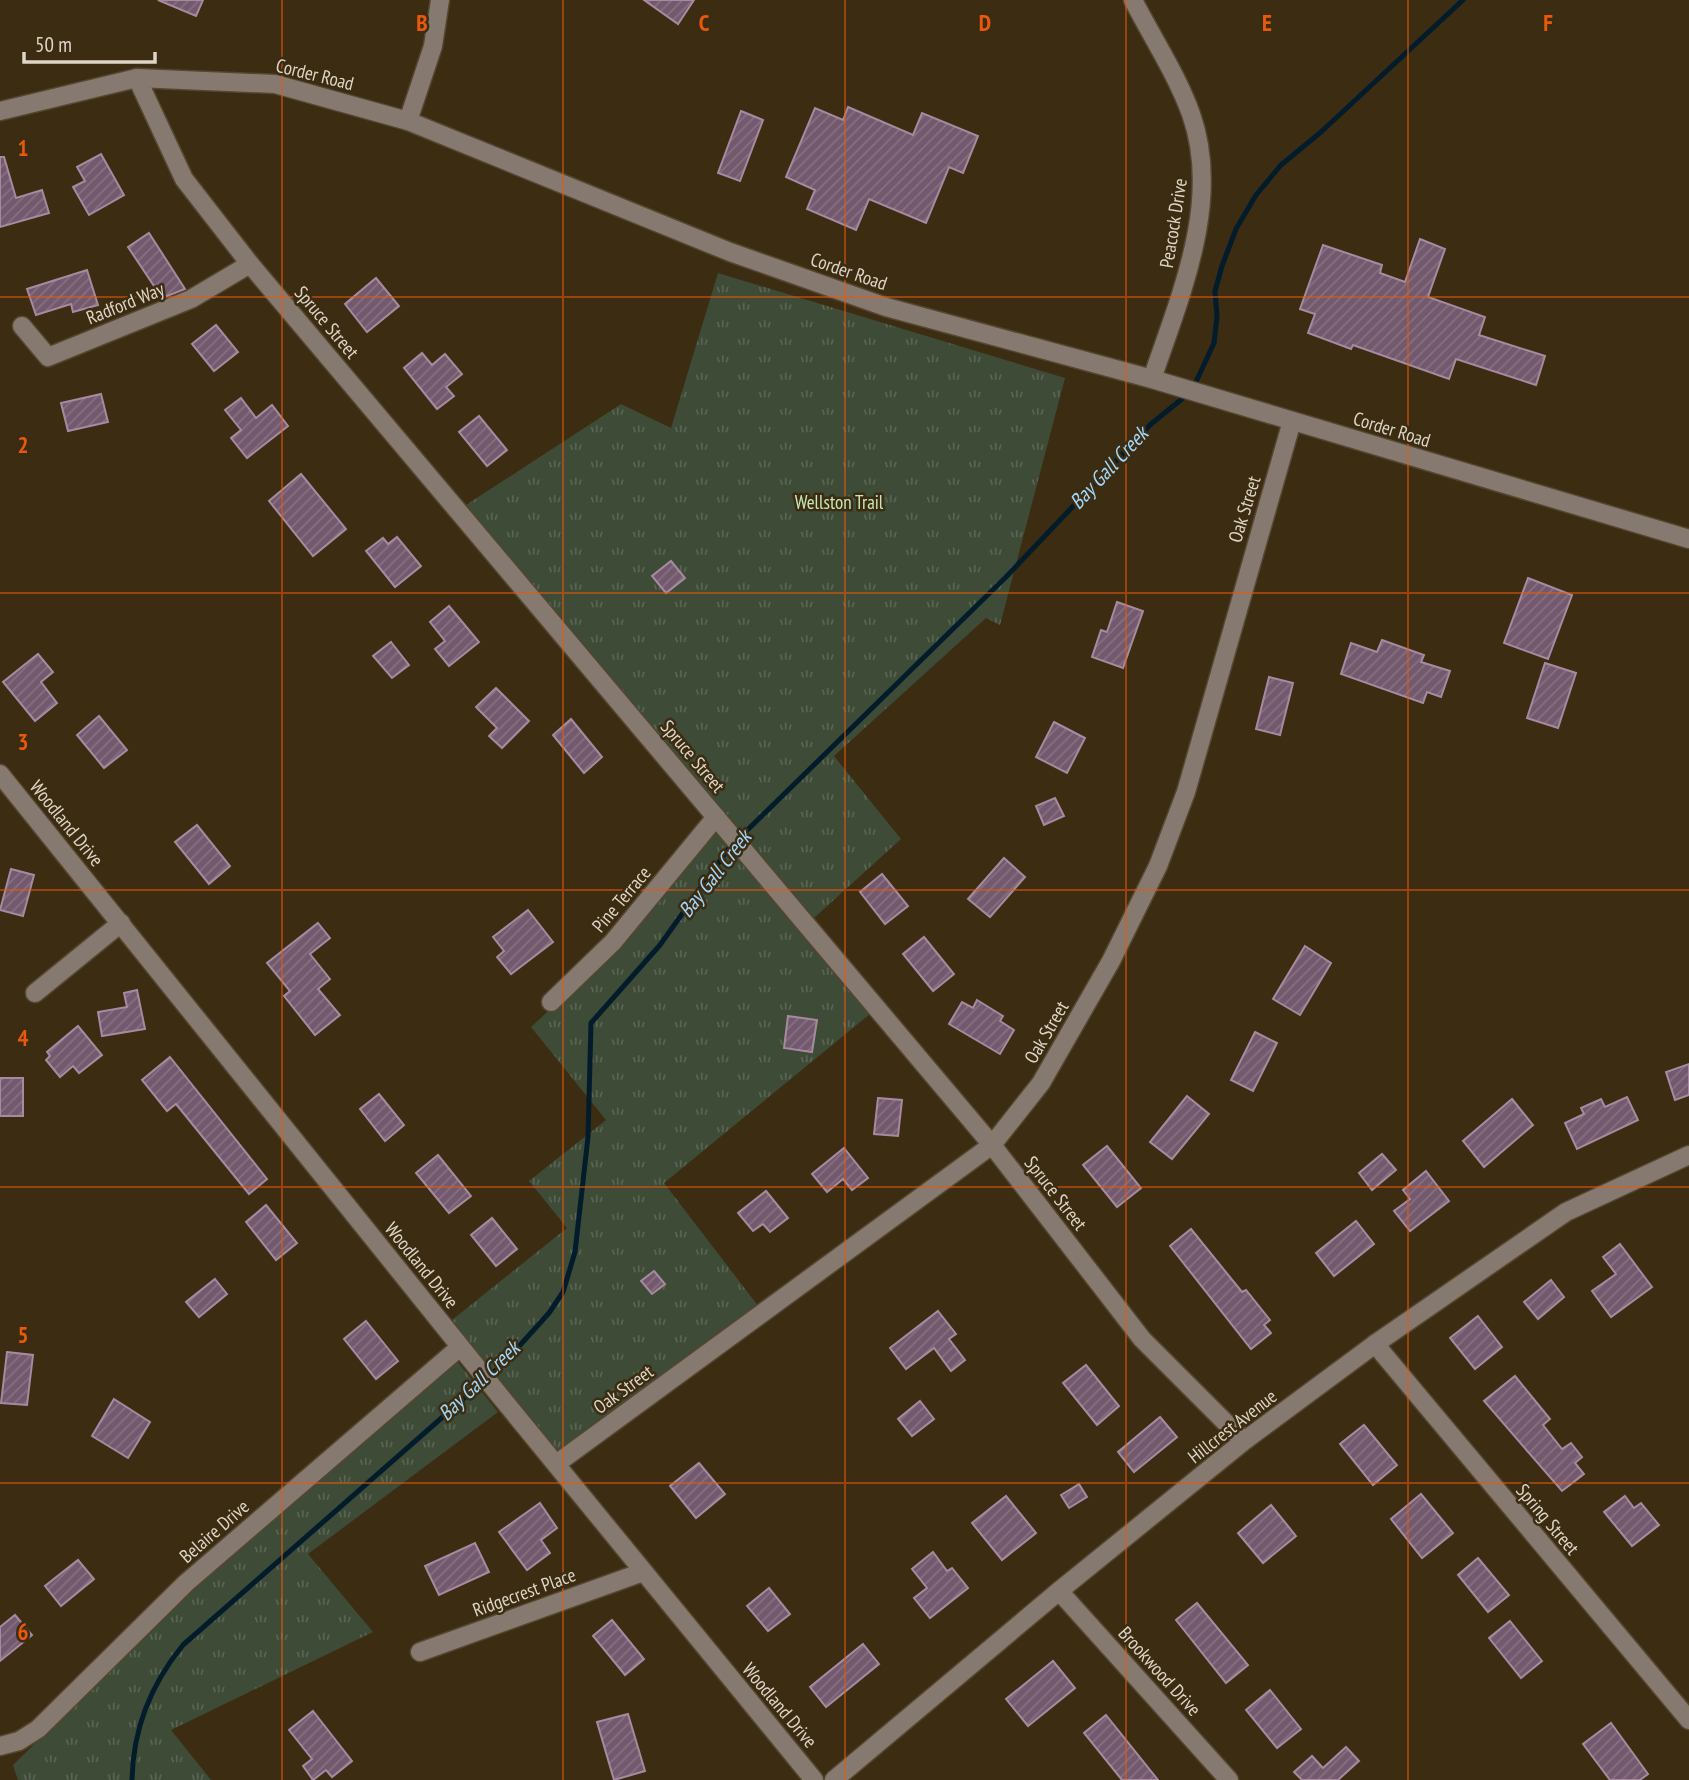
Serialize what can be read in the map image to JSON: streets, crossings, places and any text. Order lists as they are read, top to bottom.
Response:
{
  "streets": {
    "street": [
      "Corder Road",
      "Peacock Drive",
      "Radford Way",
      "Spruce Street",
      "Oak Street",
      "Woodland Drive",
      "Pine Terrace",
      "Hillcrest Avenue",
      "Spring Street",
      "Belaire Drive",
      "Ridgecrest Place",
      "Brookwood Drive"
    ]
  },
  "crossings": [
    ["Corder Road", "Peacock Drive"],
    ["Corder Road", "Spruce Street"],
    ["Corder Road", "Oak Street"],
    ["Radford Way", "Spruce Street"],
    ["Spruce Street", "Oak Street"],
    ["Spruce Street", "Pine Terrace"],
    ["Spruce Street", "Hillcrest Avenue"],
    ["Oak Street", "Woodland Drive"],
    ["Woodland Drive", "Belaire Drive"],
    ["Woodland Drive", "Ridgecrest Place"],
    ["Hillcrest Avenue", "Spring Street"],
    ["Hillcrest Avenue", "Brookwood Drive"]
  ],
  "water": ["Bay Gall Creek"],
  "parks": ["Wellston Trail"],
  "scale_bar": "50 m",
  "grid": {
    "columns": [
      "B",
      "C",
      "D",
      "E",
      "F"
    ],
    "rows": [
      "1",
      "2",
      "3",
      "4",
      "5",
      "6"
    ]
  }
}
